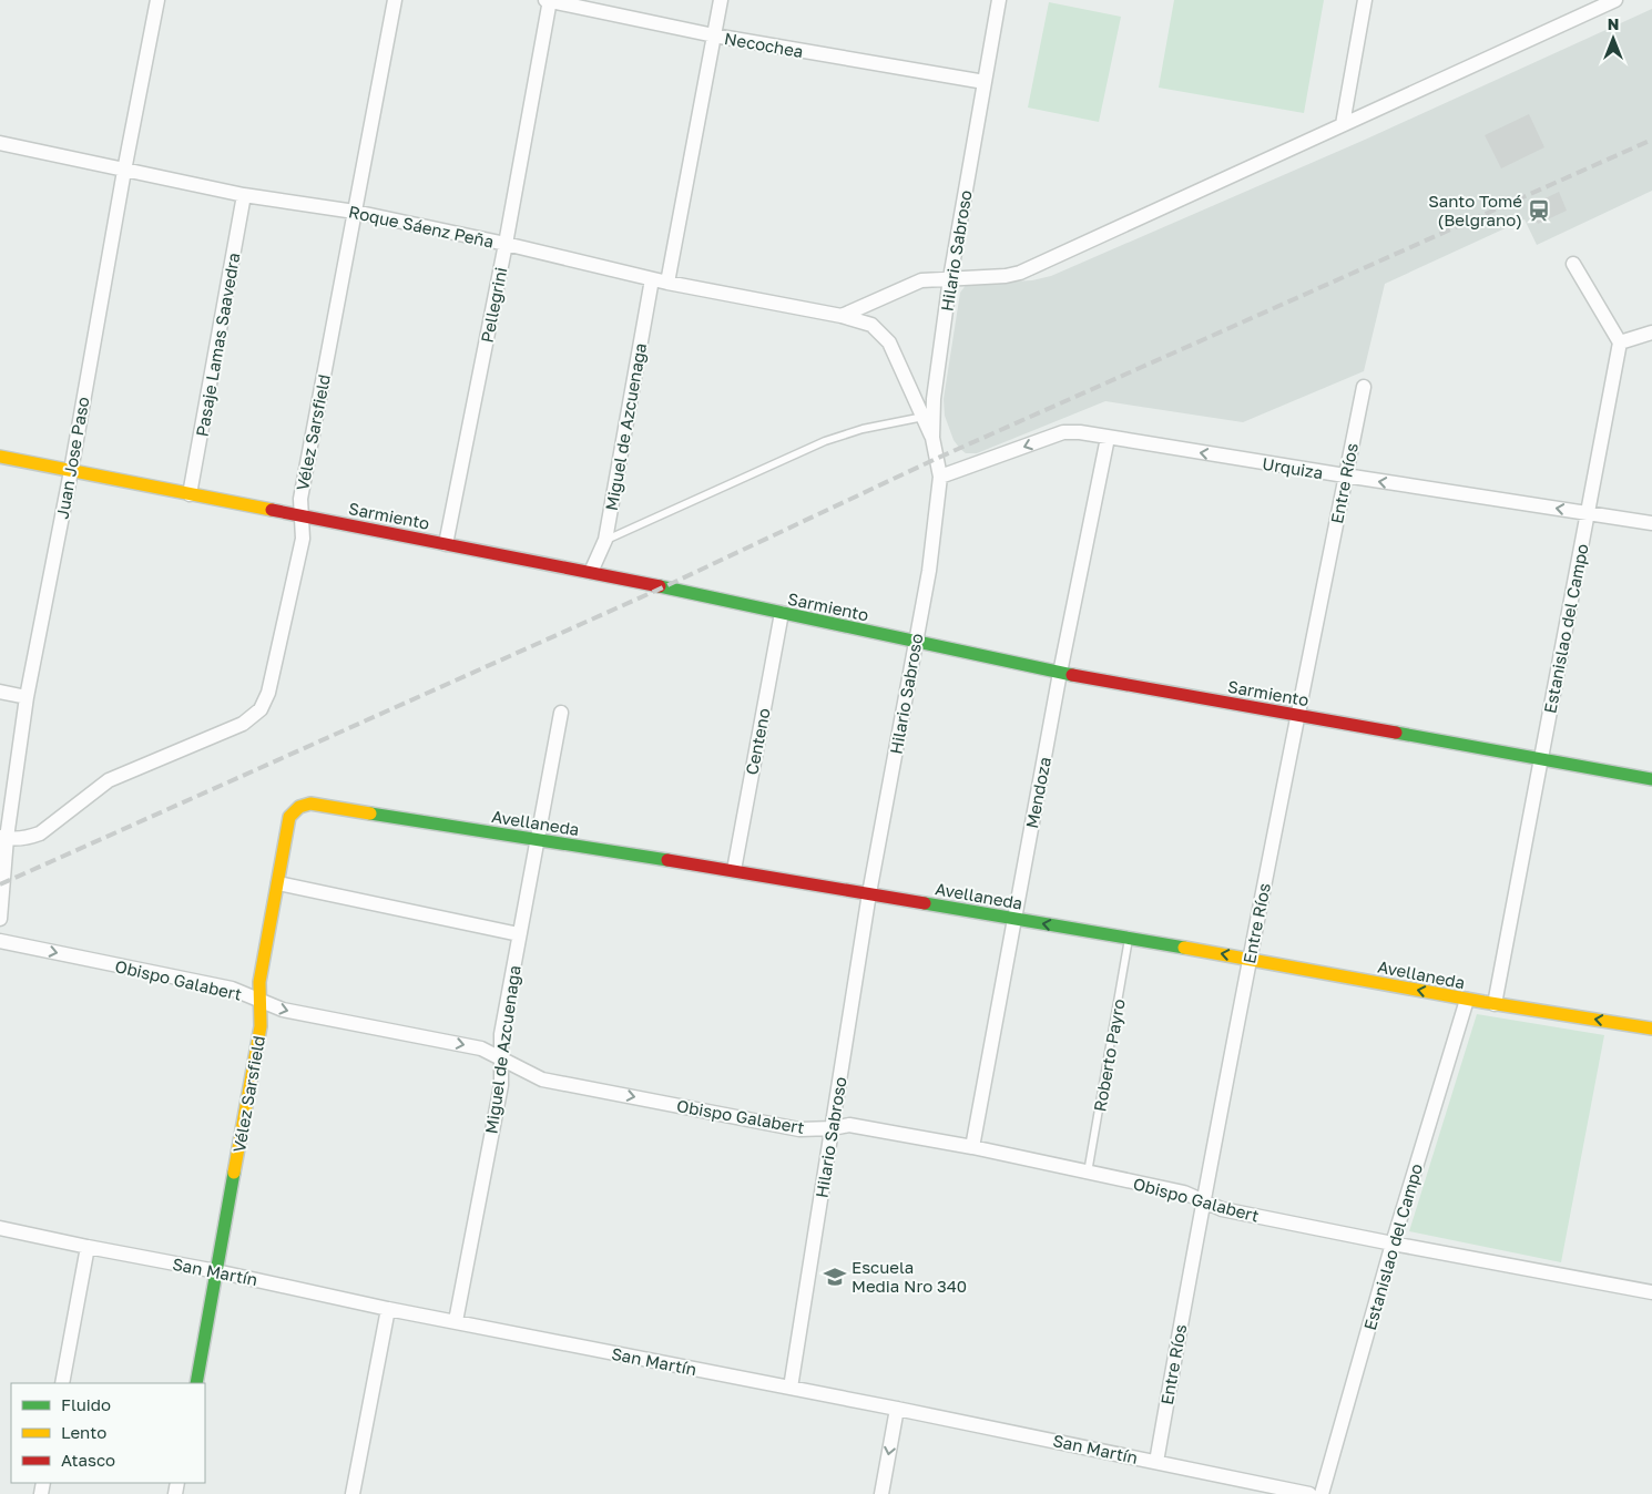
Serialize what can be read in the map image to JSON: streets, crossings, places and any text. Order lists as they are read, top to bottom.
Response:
{
  "streets": {
    "street": [
      "Necochea",
      "Roque Sáenz Peña",
      "Hilario Sabroso",
      "Pellegrini",
      "Pasaje Lamas Saavedra",
      "Miguel de Azcuenaga",
      "Vélez Sarsfield",
      "Juan Jose Paso",
      "Urquiza",
      "Entre Ríos",
      "Sarmiento",
      "Estanislao del Campo",
      "Centeno",
      "Mendoza",
      "Avellaneda",
      "Obispo Galabert",
      "San Martín"
    ],
    "lane": ["Roberto Payro"]
  },
  "crossings": [
    ["Necochea", "Hilario Sabroso"],
    ["Necochea", "Pellegrini"],
    ["Roque Sáenz Peña", "Hilario Sabroso"],
    ["Roque Sáenz Peña", "Pellegrini"],
    ["Roque Sáenz Peña", "Pasaje Lamas Saavedra"],
    ["Roque Sáenz Peña", "Miguel de Azcuenaga"],
    ["Roque Sáenz Peña", "Vélez Sarsfield"],
    ["Roque Sáenz Peña", "Juan Jose Paso"],
    ["Hilario Sabroso", "Urquiza"],
    ["Hilario Sabroso", "Sarmiento"],
    ["Hilario Sabroso", "Avellaneda"],
    ["Hilario Sabroso", "Obispo Galabert"],
    ["Hilario Sabroso", "San Martín"],
    ["Pellegrini", "Sarmiento"],
    ["Pasaje Lamas Saavedra", "Sarmiento"],
    ["Miguel de Azcuenaga", "Sarmiento"],
    ["Miguel de Azcuenaga", "Avellaneda"],
    ["Miguel de Azcuenaga", "Obispo Galabert"],
    ["Miguel de Azcuenaga", "San Martín"],
    ["Vélez Sarsfield", "Juan Jose Paso"],
    ["Vélez Sarsfield", "Sarmiento"],
    ["Vélez Sarsfield", "Avellaneda"],
    ["Vélez Sarsfield", "Obispo Galabert"],
    ["Vélez Sarsfield", "San Martín"],
    ["Juan Jose Paso", "Sarmiento"],
    ["Urquiza", "Entre Ríos"],
    ["Urquiza", "Estanislao del Campo"],
    ["Urquiza", "Mendoza"],
    ["Entre Ríos", "Sarmiento"],
    ["Entre Ríos", "Avellaneda"],
    ["Entre Ríos", "Obispo Galabert"],
    ["Entre Ríos", "San Martín"],
    ["Sarmiento", "Estanislao del Campo"],
    ["Sarmiento", "Centeno"],
    ["Sarmiento", "Mendoza"],
    ["Estanislao del Campo", "Avellaneda"],
    ["Estanislao del Campo", "Obispo Galabert"],
    ["Centeno", "Avellaneda"],
    ["Mendoza", "Avellaneda"],
    ["Mendoza", "Obispo Galabert"],
    ["Avellaneda", "Roberto Payro"],
    ["Obispo Galabert", "Roberto Payro"]
  ],
  "one_way": ["Urquiza", "Avellaneda", "Obispo Galabert"],
  "places": {
    "station": ["Santo Tomé (Belgrano)"],
    "school or university": ["Escuela Media Nro 340"]
  },
  "legend": ["Fluido", "Lento", "Atasco"],
  "north": "top"
}
